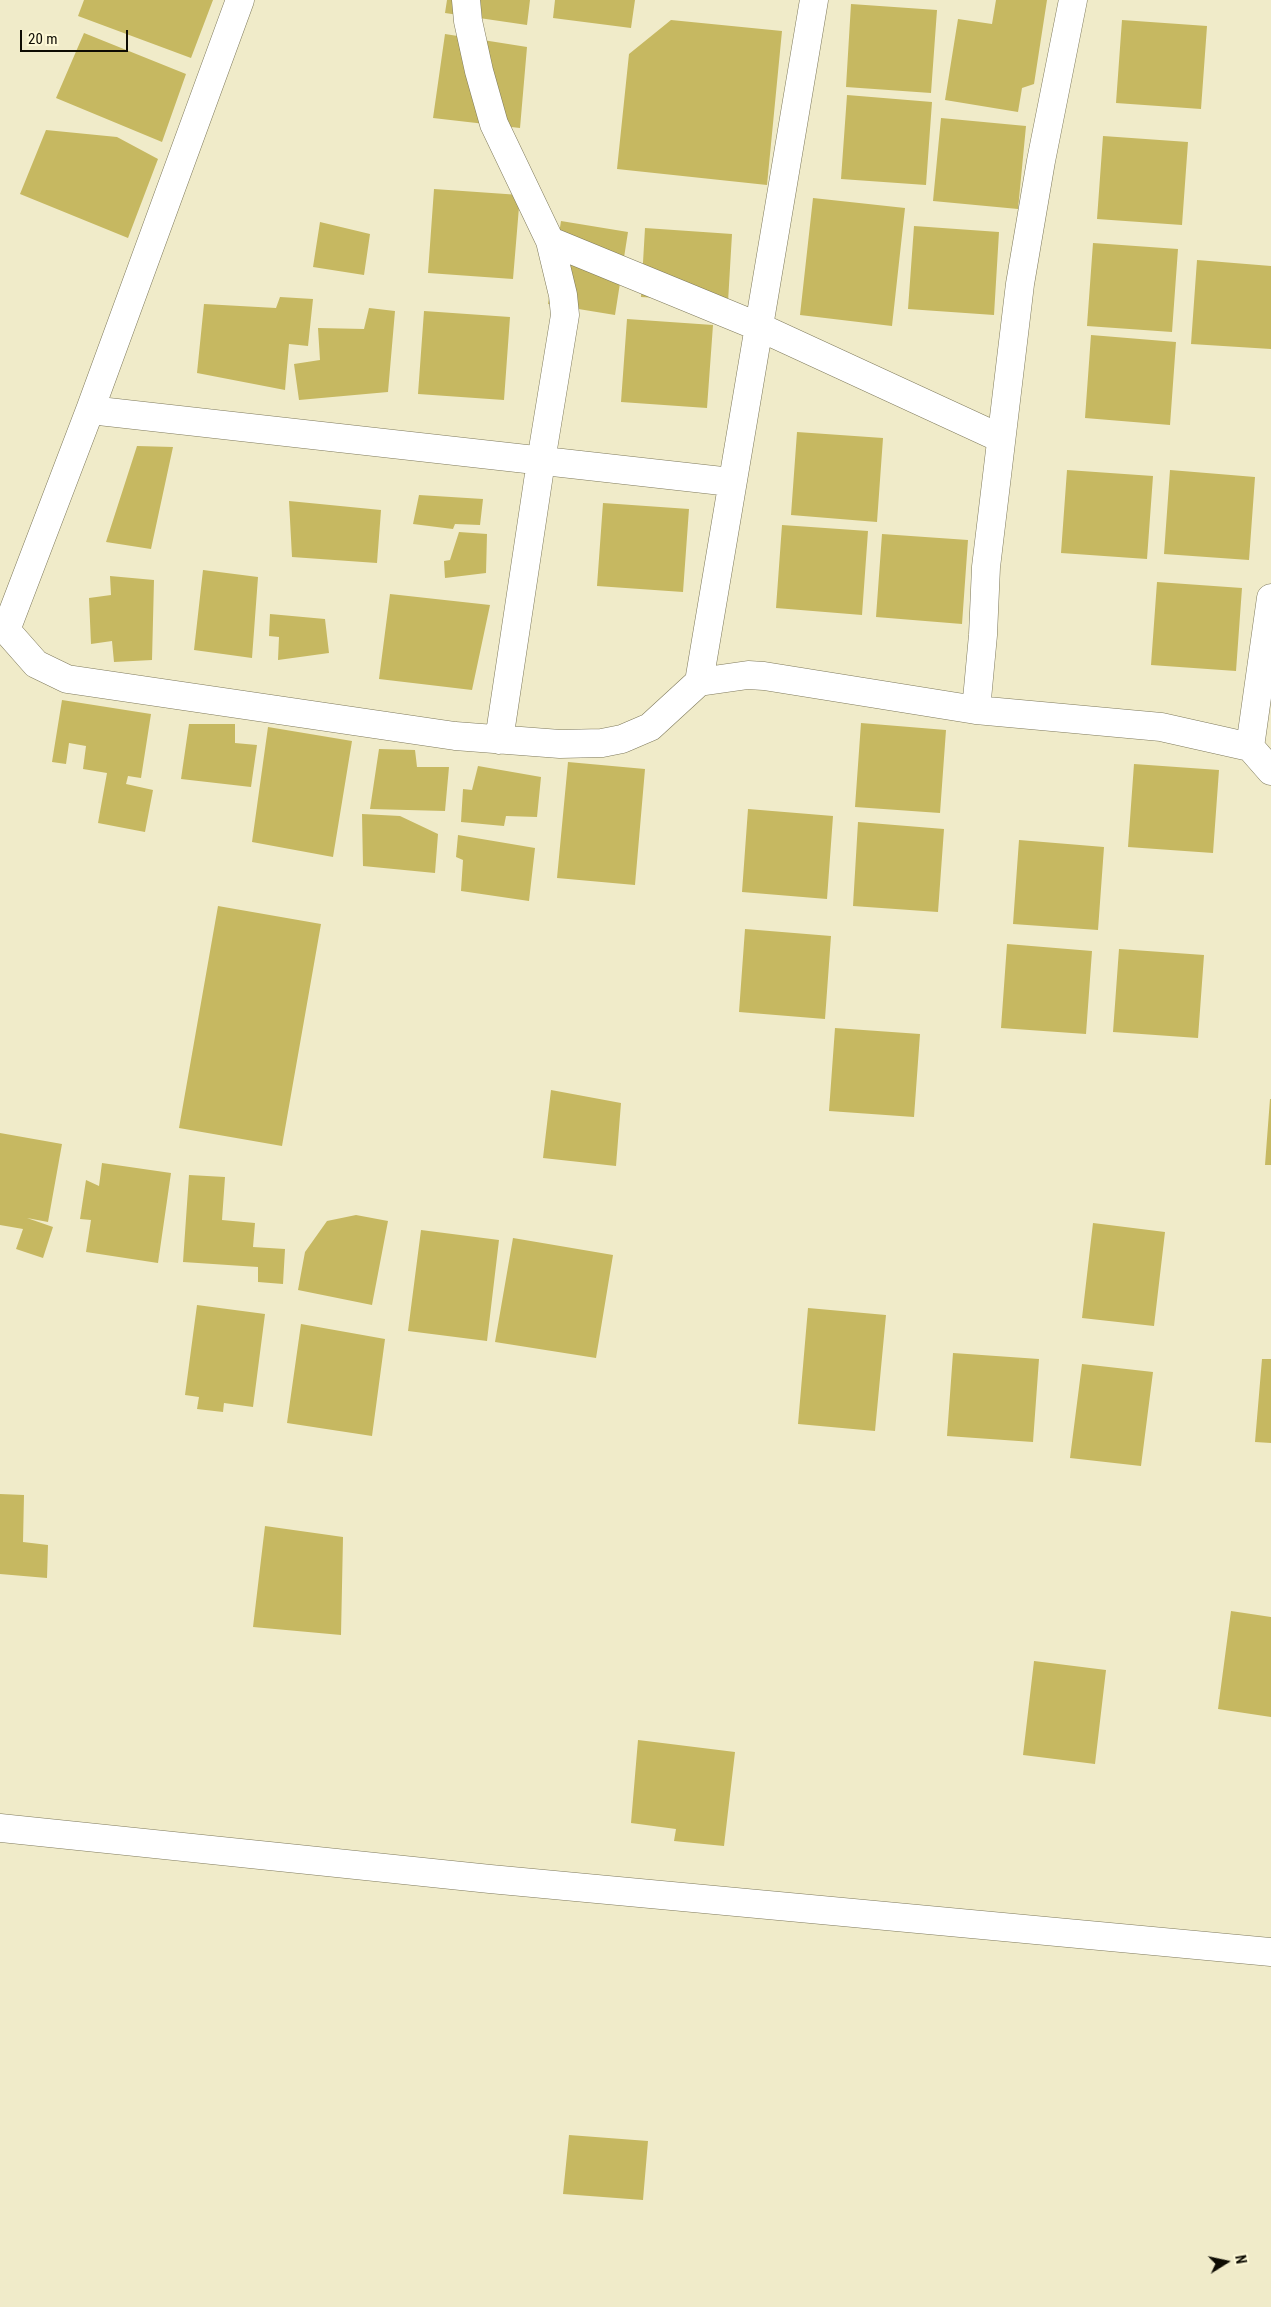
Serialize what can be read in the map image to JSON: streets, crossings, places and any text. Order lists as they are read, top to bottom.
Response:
{
  "scale_bar": "20 m",
  "north": "right"
}
